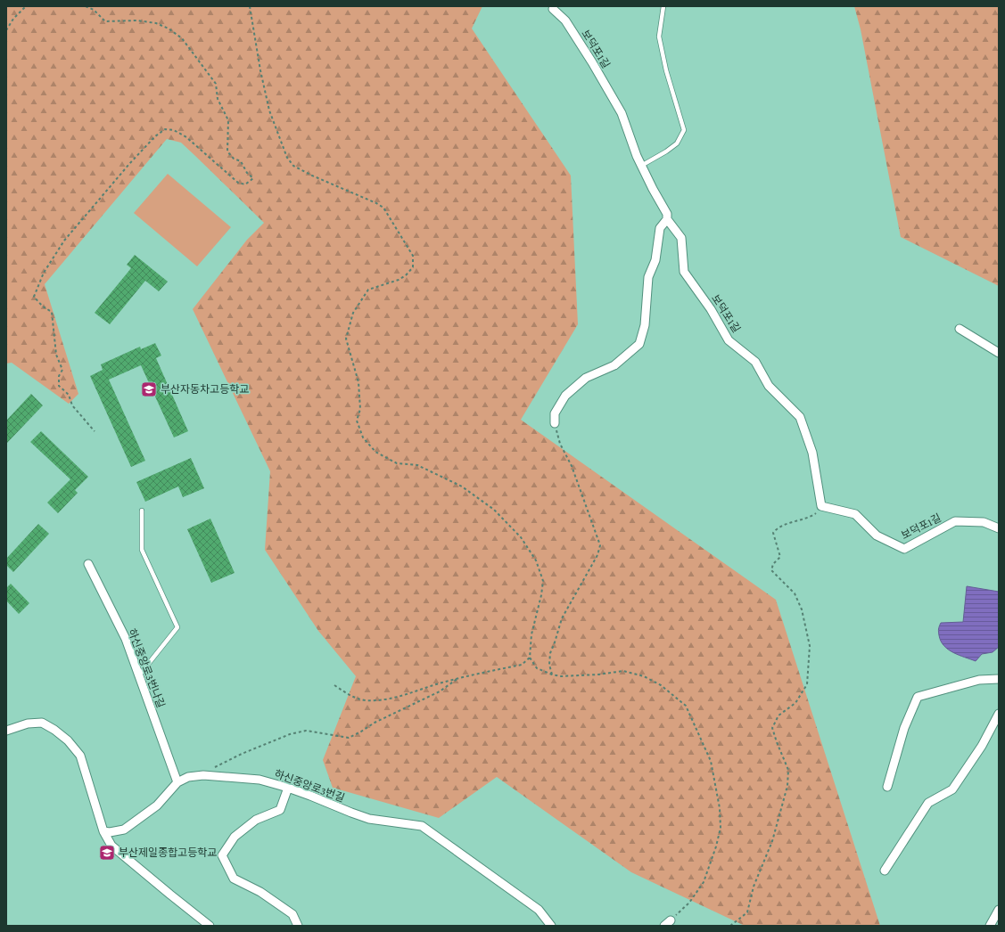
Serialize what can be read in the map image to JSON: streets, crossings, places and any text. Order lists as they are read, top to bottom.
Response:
{
  "streets": {
    "street": ["보덕포1길", "하신중앙로3번나길", "하신중앙로3번길"]
  },
  "crossings": [
    ["하신중앙로3번나길", "하신중앙로3번길"]
  ],
  "places": {
    "school or university": ["부산자동차고등학교", "부산제일종합고등학교"]
  }
}
